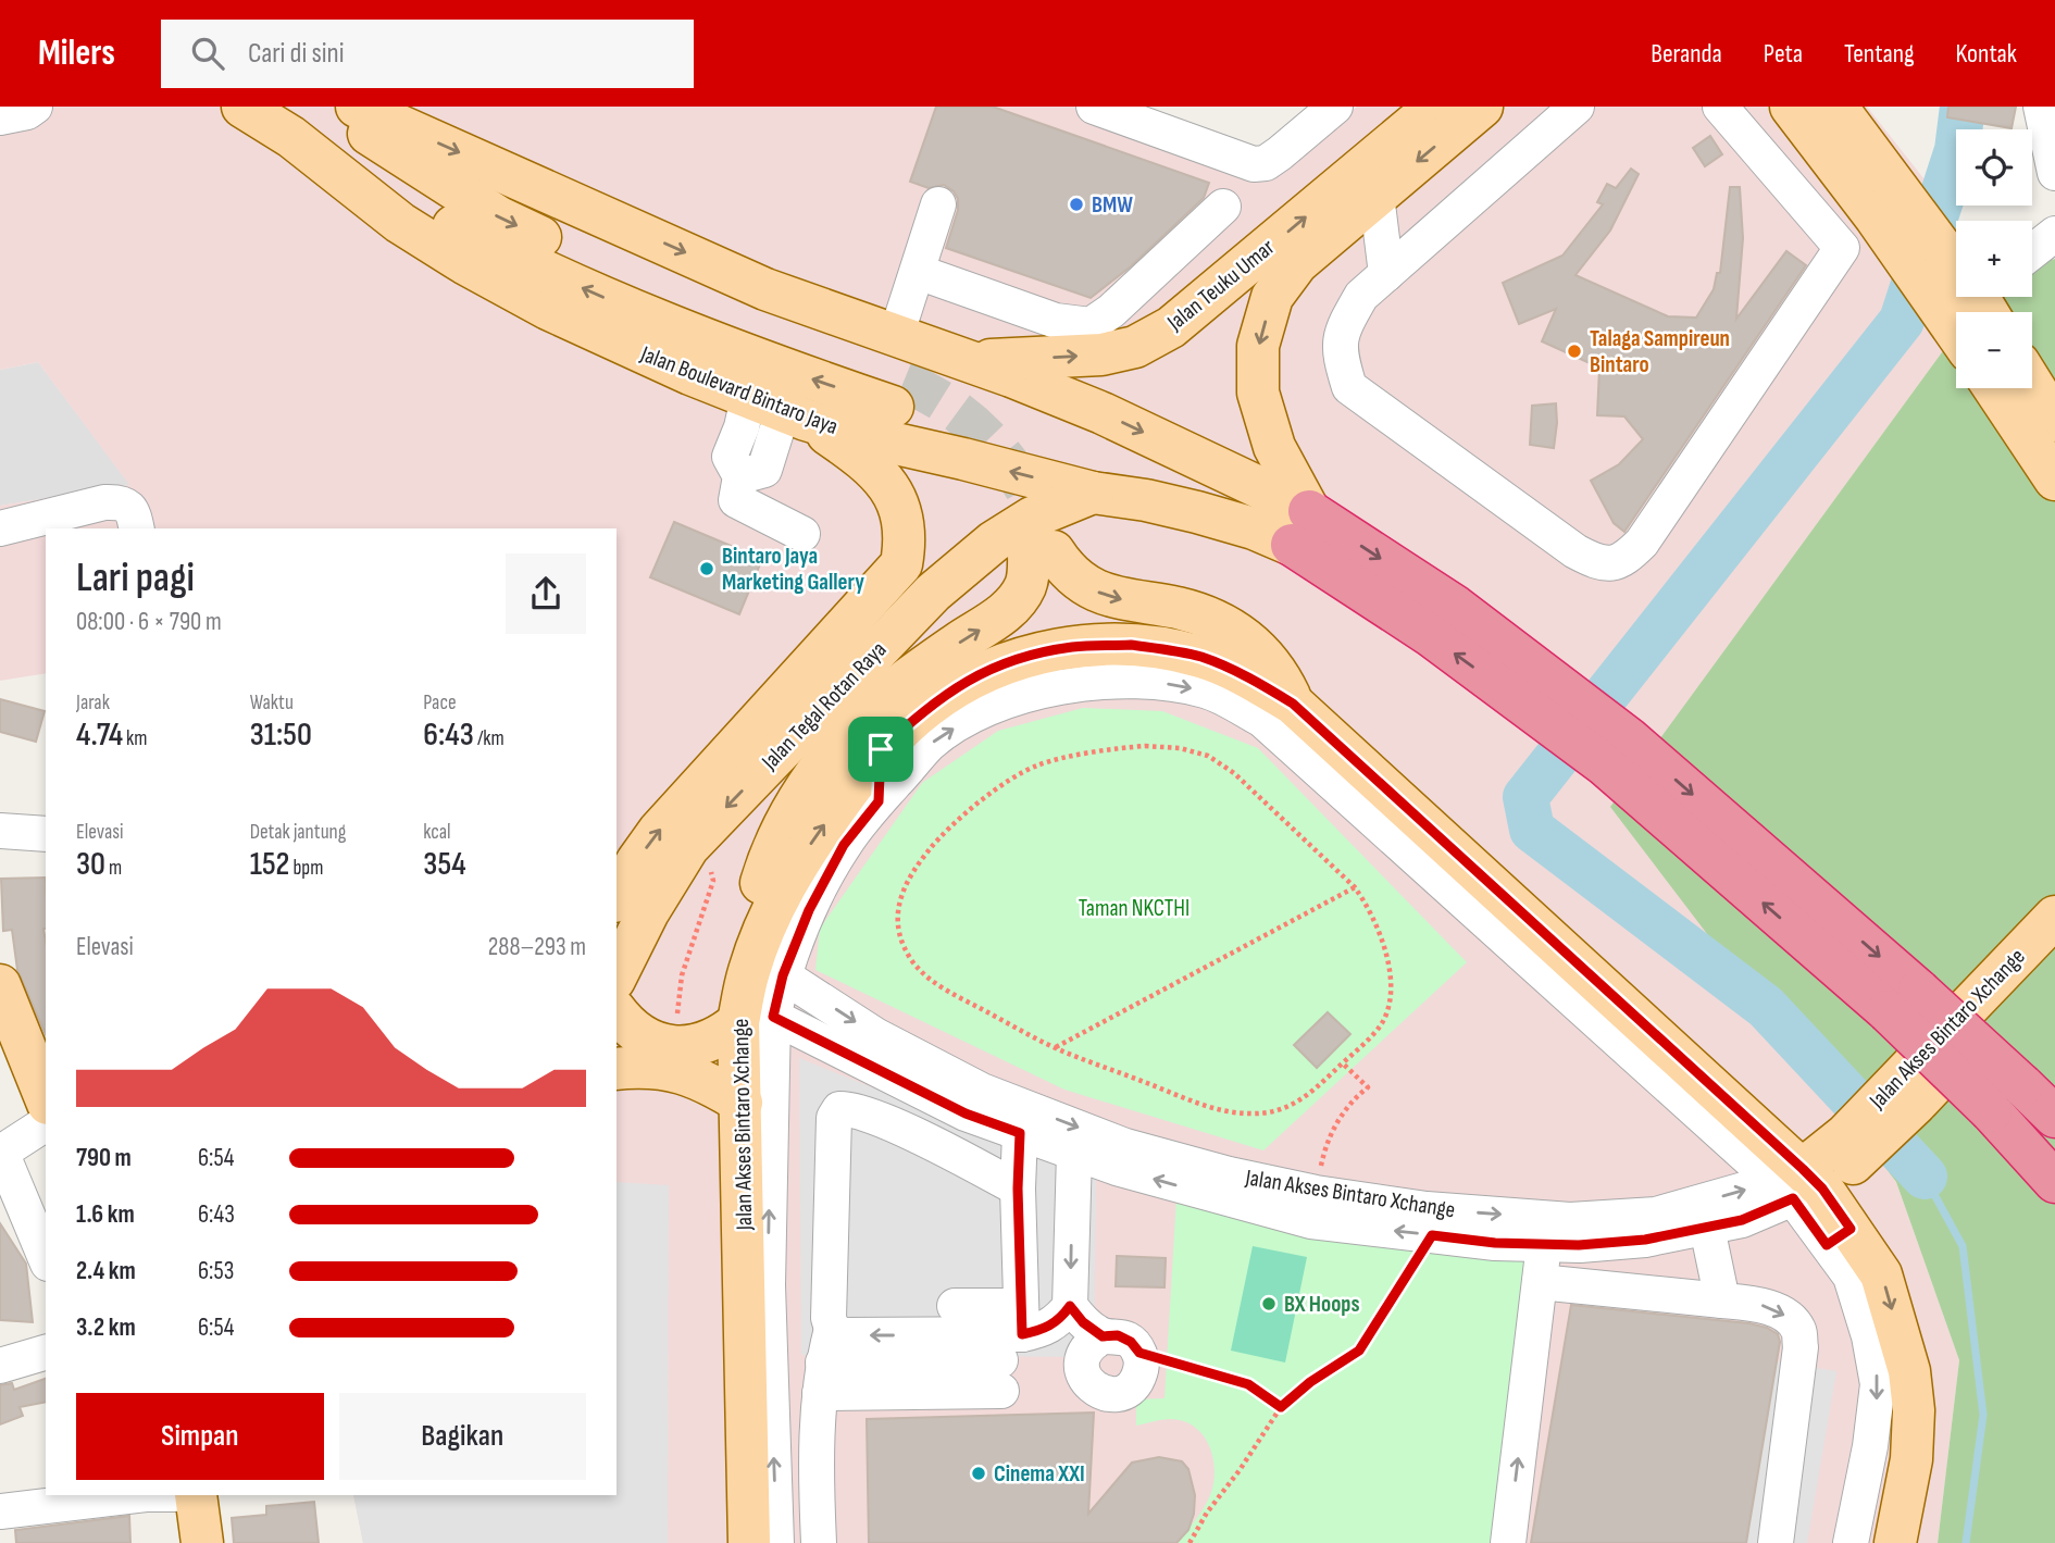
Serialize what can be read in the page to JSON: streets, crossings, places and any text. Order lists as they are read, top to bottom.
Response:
{
  "streets": {
    "main road": [
      "Jalan Teuku Umar",
      "Jalan Boulevard Bintaro Jaya",
      "Jalan Tegal Rotan Raya",
      "Jalan Akses Bintaro Xchange"
    ]
  },
  "crossings": [
    ["Jalan Teuku Umar", "Jalan Boulevard Bintaro Jaya"],
    ["Jalan Boulevard Bintaro Jaya", "Jalan Tegal Rotan Raya"]
  ],
  "parks": ["Taman NKCTHI"],
  "places": [
    "BMW",
    "Talaga Sampireun Bintaro",
    "Bintaro Jaya Marketing Gallery",
    "BX Hoops",
    "Cinema XXI"
  ],
  "page": {
    "header": "Milers",
    "search": "Cari di sini",
    "nav": [
      "Beranda",
      "Peta",
      "Tentang",
      "Kontak"
    ],
    "map_buttons": ["+", "−"],
    "heading": ["Lari pagi", "08:00 · 6 × 790 m"],
    "stats": [
      ["Jarak", "4.74 km"],
      ["Waktu", "31:50"],
      ["Pace", "6:43 /km"],
      ["Elevasi", "30 m"],
      ["Detak jantung", "152 bpm"],
      ["kcal", "354"]
    ],
    "chart": ["Elevasi", "288–293 m"],
    "list": [
      {
        "name": "790 m",
        "note": "6:54"
      },
      {
        "name": "1.6 km",
        "note": "6:43"
      },
      {
        "name": "2.4 km",
        "note": "6:53"
      },
      {
        "name": "3.2 km",
        "note": "6:54"
      }
    ],
    "buttons": ["Simpan", "Bagikan"]
  }
}
